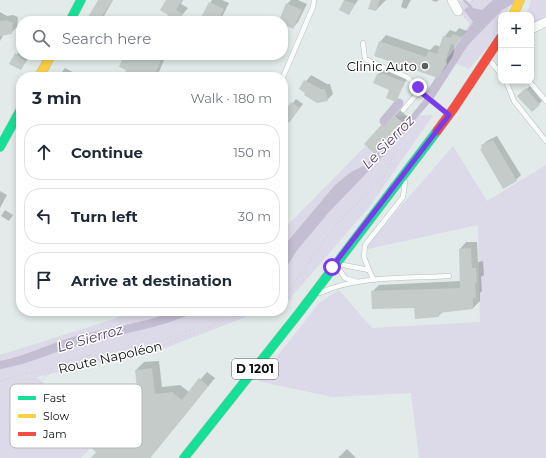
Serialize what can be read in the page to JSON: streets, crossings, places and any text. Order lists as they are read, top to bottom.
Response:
{
  "streets": {
    "main road": ["D 1201"],
    "path": ["Route Napoléon"]
  },
  "water": ["Le Sierroz"],
  "places": ["Clinic Auto"],
  "legend": ["Fast", "Slow", "Jam"],
  "page": {
    "map_buttons": ["+", "−"],
    "search": "Search here",
    "heading": ["3 min", "Walk · 180 m"],
    "list": [
      ["Continue", "150 m"],
      ["Turn left", "30 m"],
      "Arrive at destination"
    ]
  }
}
